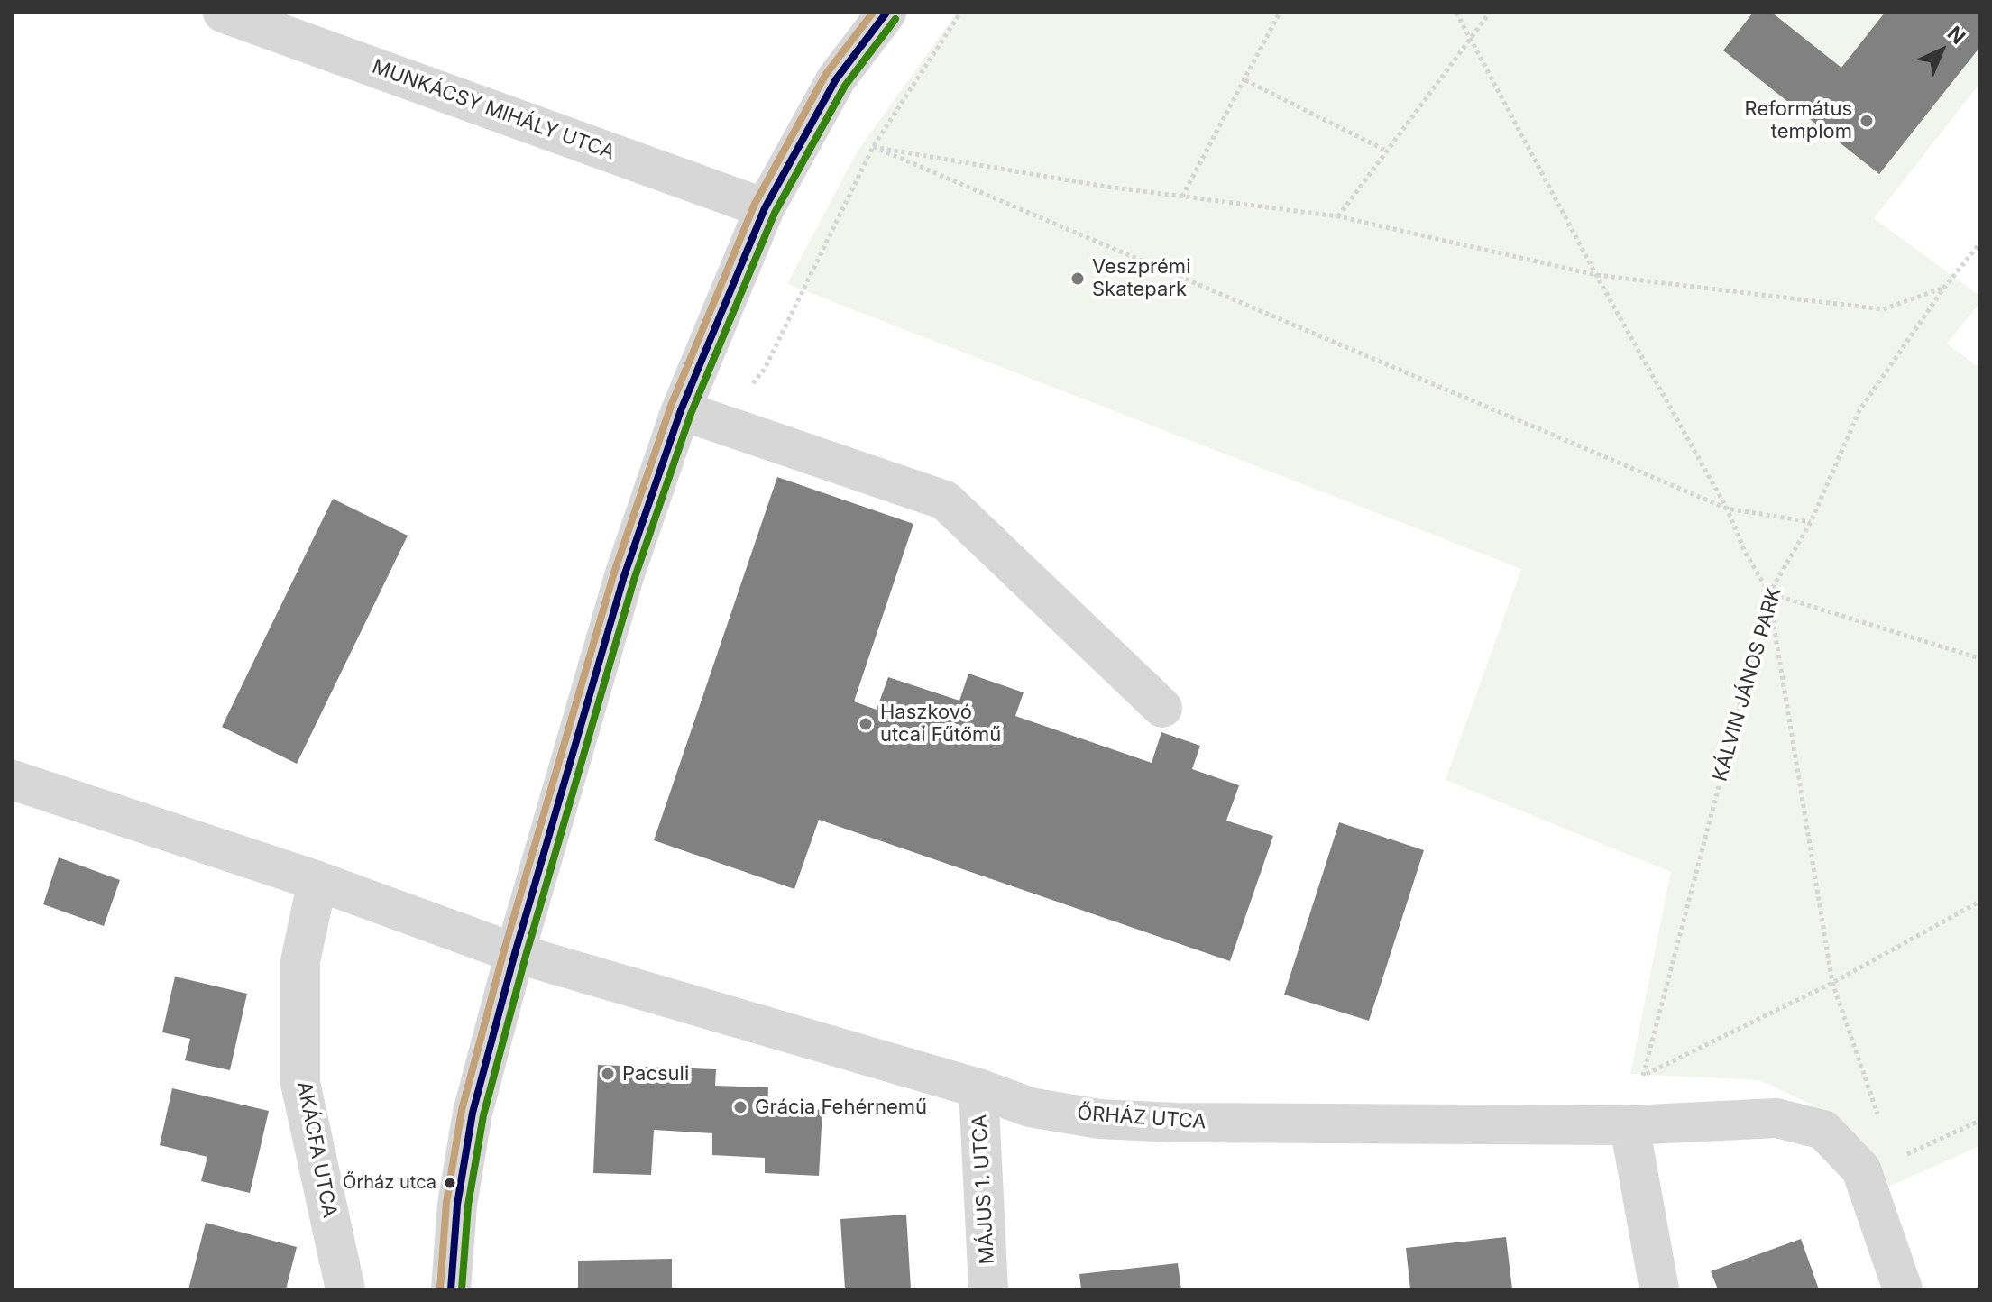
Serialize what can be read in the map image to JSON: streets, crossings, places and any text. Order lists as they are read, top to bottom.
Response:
{
  "streets": {
    "street": [
      "MUNKÁCSY MIHÁLY UTCA",
      "ŐRHÁZ UTCA",
      "AKÁCFA UTCA",
      "MÁJUS 1. UTCA"
    ],
    "path": ["KÁLVIN JÁNOS PARK"]
  },
  "crossings": [
    ["KÁLVIN JÁNOS PARK", "ŐRHÁZ UTCA"],
    ["ŐRHÁZ UTCA", "AKÁCFA UTCA"],
    ["ŐRHÁZ UTCA", "MÁJUS 1. UTCA"]
  ],
  "places": [
    "Református templom",
    "Veszprémi Skatepark",
    "Haszkovó utcai Fűtőmű",
    "Pacsuli",
    "Grácia Fehérnemű",
    "Őrház utca"
  ],
  "north": "top right"
}
